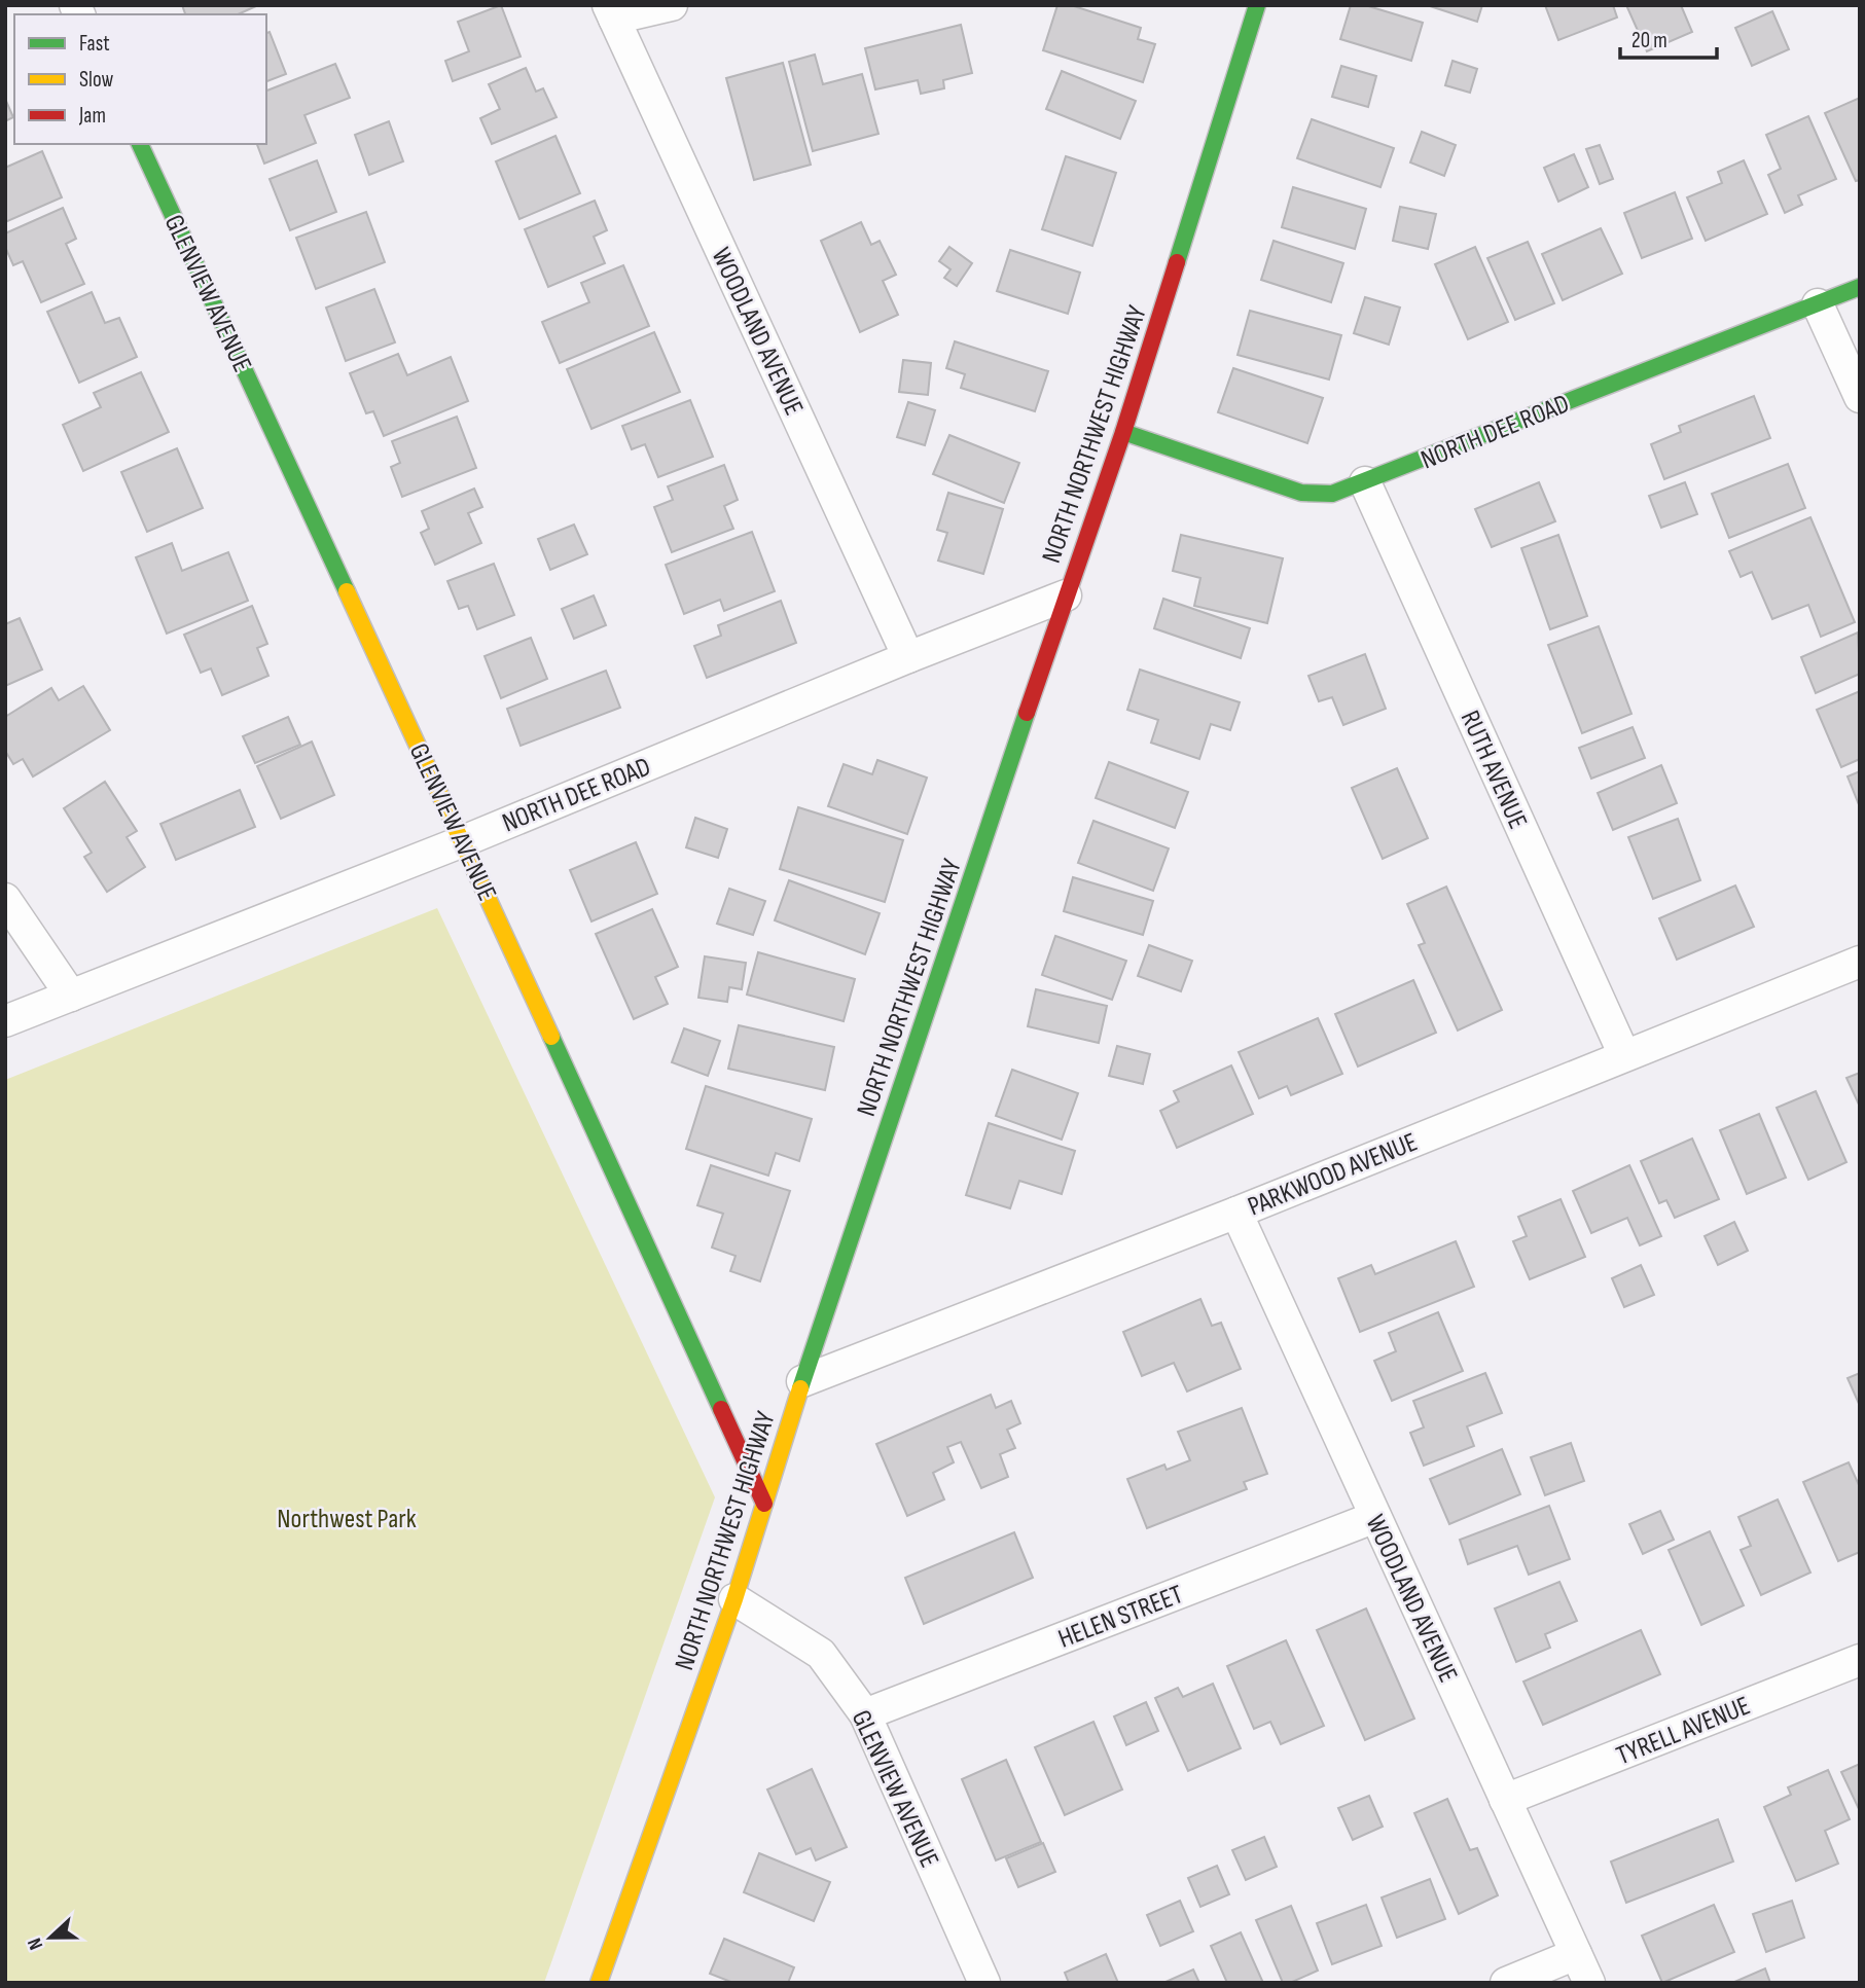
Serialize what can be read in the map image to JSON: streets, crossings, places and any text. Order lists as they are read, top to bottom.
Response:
{
  "streets": {
    "street": [
      "GLENVIEW AVENUE",
      "WOODLAND AVENUE",
      "NORTH DEE ROAD",
      "NORTH NORTHWEST HIGHWAY",
      "RUTH AVENUE",
      "PARKWOOD AVENUE",
      "HELEN STREET",
      "TYRELL AVENUE"
    ]
  },
  "crossings": [
    ["GLENVIEW AVENUE", "NORTH DEE ROAD"],
    ["GLENVIEW AVENUE", "NORTH NORTHWEST HIGHWAY"],
    ["GLENVIEW AVENUE", "HELEN STREET"],
    ["WOODLAND AVENUE", "NORTH DEE ROAD"],
    ["WOODLAND AVENUE", "PARKWOOD AVENUE"],
    ["WOODLAND AVENUE", "HELEN STREET"],
    ["WOODLAND AVENUE", "TYRELL AVENUE"],
    ["NORTH DEE ROAD", "NORTH NORTHWEST HIGHWAY"],
    ["NORTH DEE ROAD", "RUTH AVENUE"],
    ["NORTH NORTHWEST HIGHWAY", "PARKWOOD AVENUE"],
    ["RUTH AVENUE", "PARKWOOD AVENUE"]
  ],
  "parks": ["Northwest Park"],
  "legend": ["Fast", "Slow", "Jam"],
  "scale_bar": "20 m",
  "north": "left"
}
